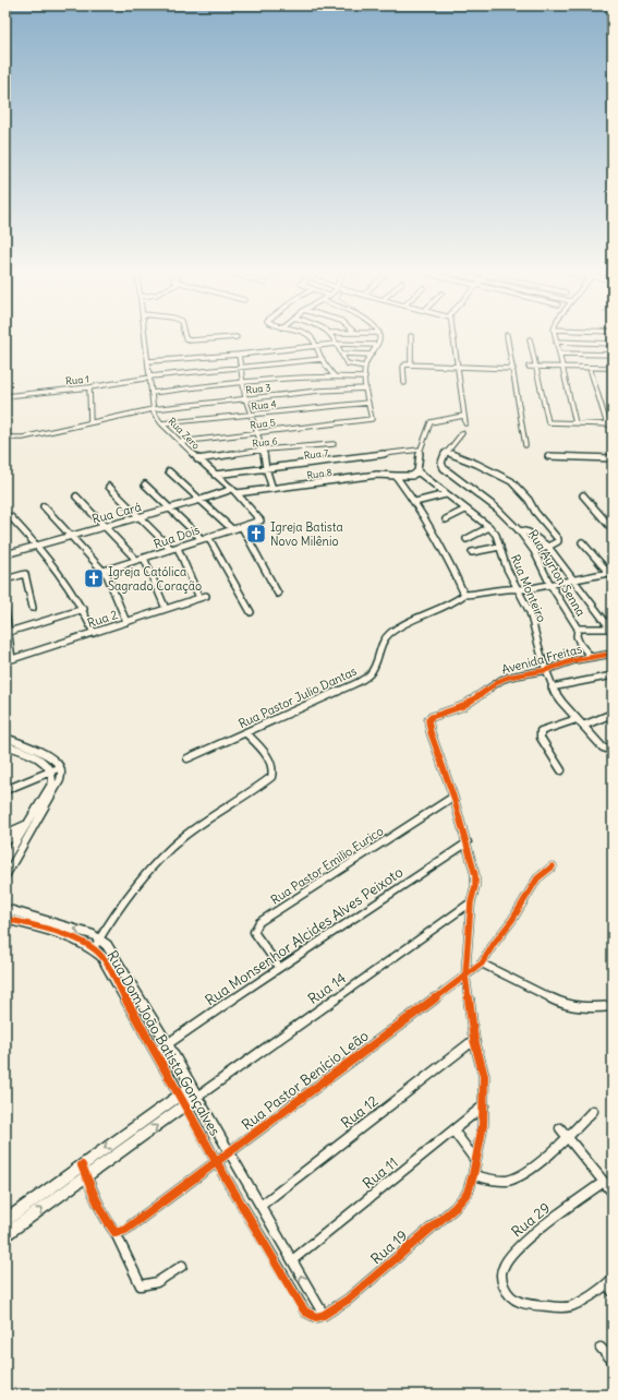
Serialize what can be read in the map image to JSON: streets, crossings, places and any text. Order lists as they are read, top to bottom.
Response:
{
  "streets": {
    "street": [
      "Rua 1",
      "Rua 3",
      "Rua 4",
      "Rua 5",
      "Rua Zero",
      "Rua 6",
      "Rua 7",
      "Rua 8",
      "Rua Cará",
      "Rua Dois",
      "Rua Ayrton Senna",
      "Rua Monteiro",
      "Rua 2",
      "Avenida Freitas",
      "Rua Pastor Julio Dantas",
      "Rua Pastor Emilio Eurico",
      "Rua Monsenhor Alcides Alves Peixoto",
      "Rua 14",
      "Rua Dom João Batista Gonçalves",
      "Rua Pastor Benício Leão",
      "Rua 12",
      "Rua 11",
      "Rua 29",
      "Rua 19"
    ]
  },
  "crossings": [
    ["Rua 1", "Rua Zero"],
    ["Rua 3", "Rua Zero"],
    ["Rua 4", "Rua 5"],
    ["Rua 4", "Rua Zero"],
    ["Rua 5", "Rua Zero"],
    ["Rua Zero", "Rua 6"],
    ["Rua Zero", "Rua 7"],
    ["Rua Zero", "Rua 8"],
    ["Rua Zero", "Rua Cará"],
    ["Rua Zero", "Rua Dois"],
    ["Rua 8", "Rua Cará"],
    ["Rua 8", "Rua Monteiro"],
    ["Rua Ayrton Senna", "Avenida Freitas"],
    ["Rua Monteiro", "Avenida Freitas"],
    ["Avenida Freitas", "Rua Pastor Emilio Eurico"],
    ["Rua Pastor Emilio Eurico", "Rua Monsenhor Alcides Alves Peixoto"],
    ["Rua Monsenhor Alcides Alves Peixoto", "Rua Dom João Batista Gonçalves"],
    ["Rua 14", "Rua Dom João Batista Gonçalves"],
    ["Rua Dom João Batista Gonçalves", "Rua Pastor Benício Leão"],
    ["Rua Dom João Batista Gonçalves", "Rua 12"],
    ["Rua Dom João Batista Gonçalves", "Rua 11"],
    ["Rua Dom João Batista Gonçalves", "Rua 19"]
  ],
  "places": {
    "church": ["Igreja Batista Novo Milênio", "Igreja Católica Sagrado Coração"]
  }
}
